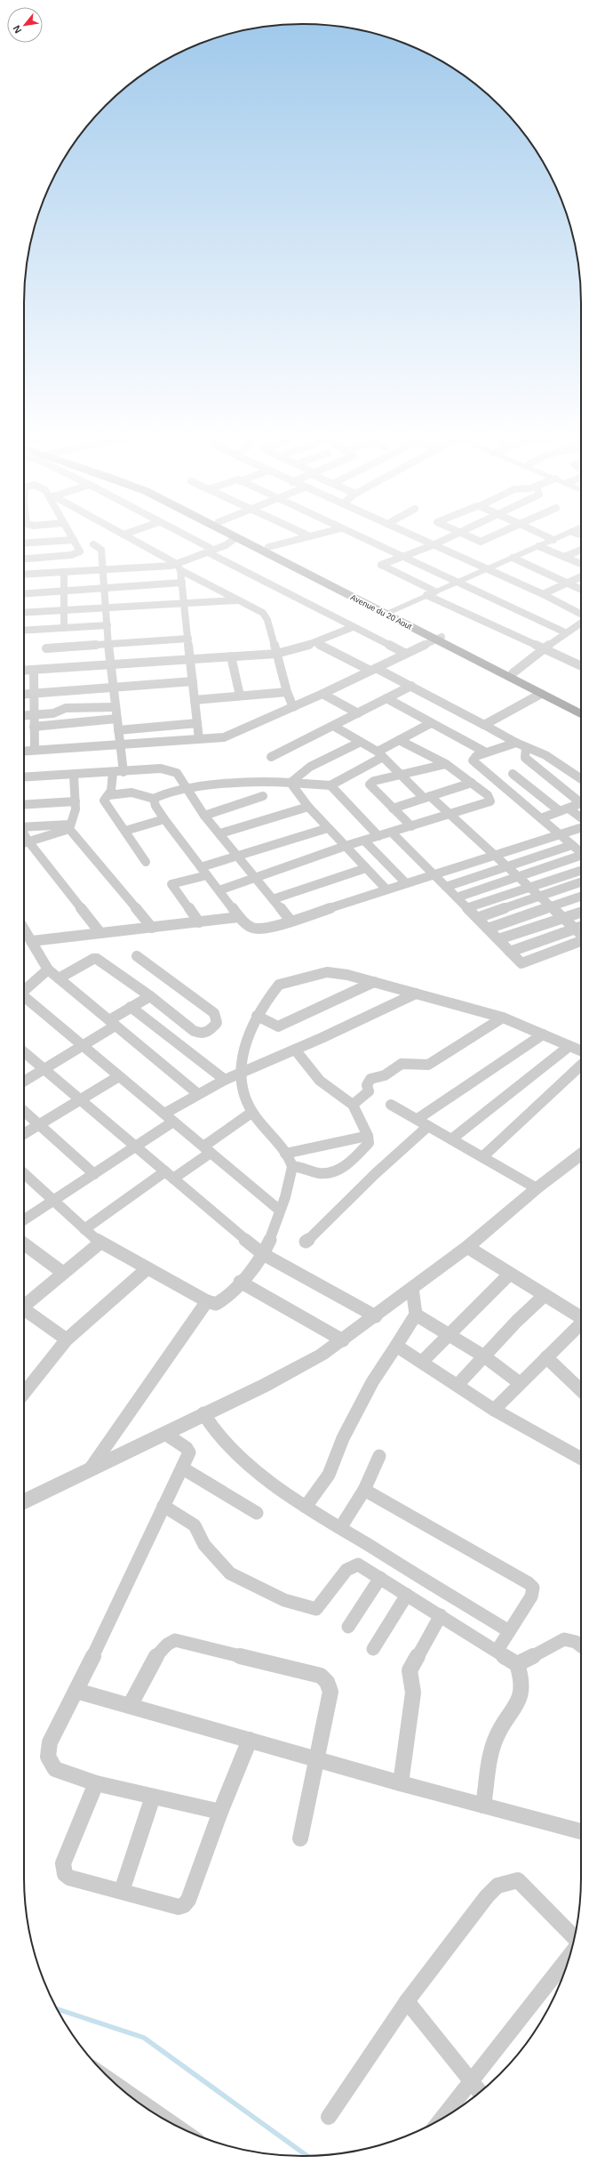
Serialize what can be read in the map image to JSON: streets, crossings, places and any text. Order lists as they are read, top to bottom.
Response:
{
  "streets": {
    "main road": ["Avenue du 20 Aout"]
  },
  "north": "bottom left"
}
